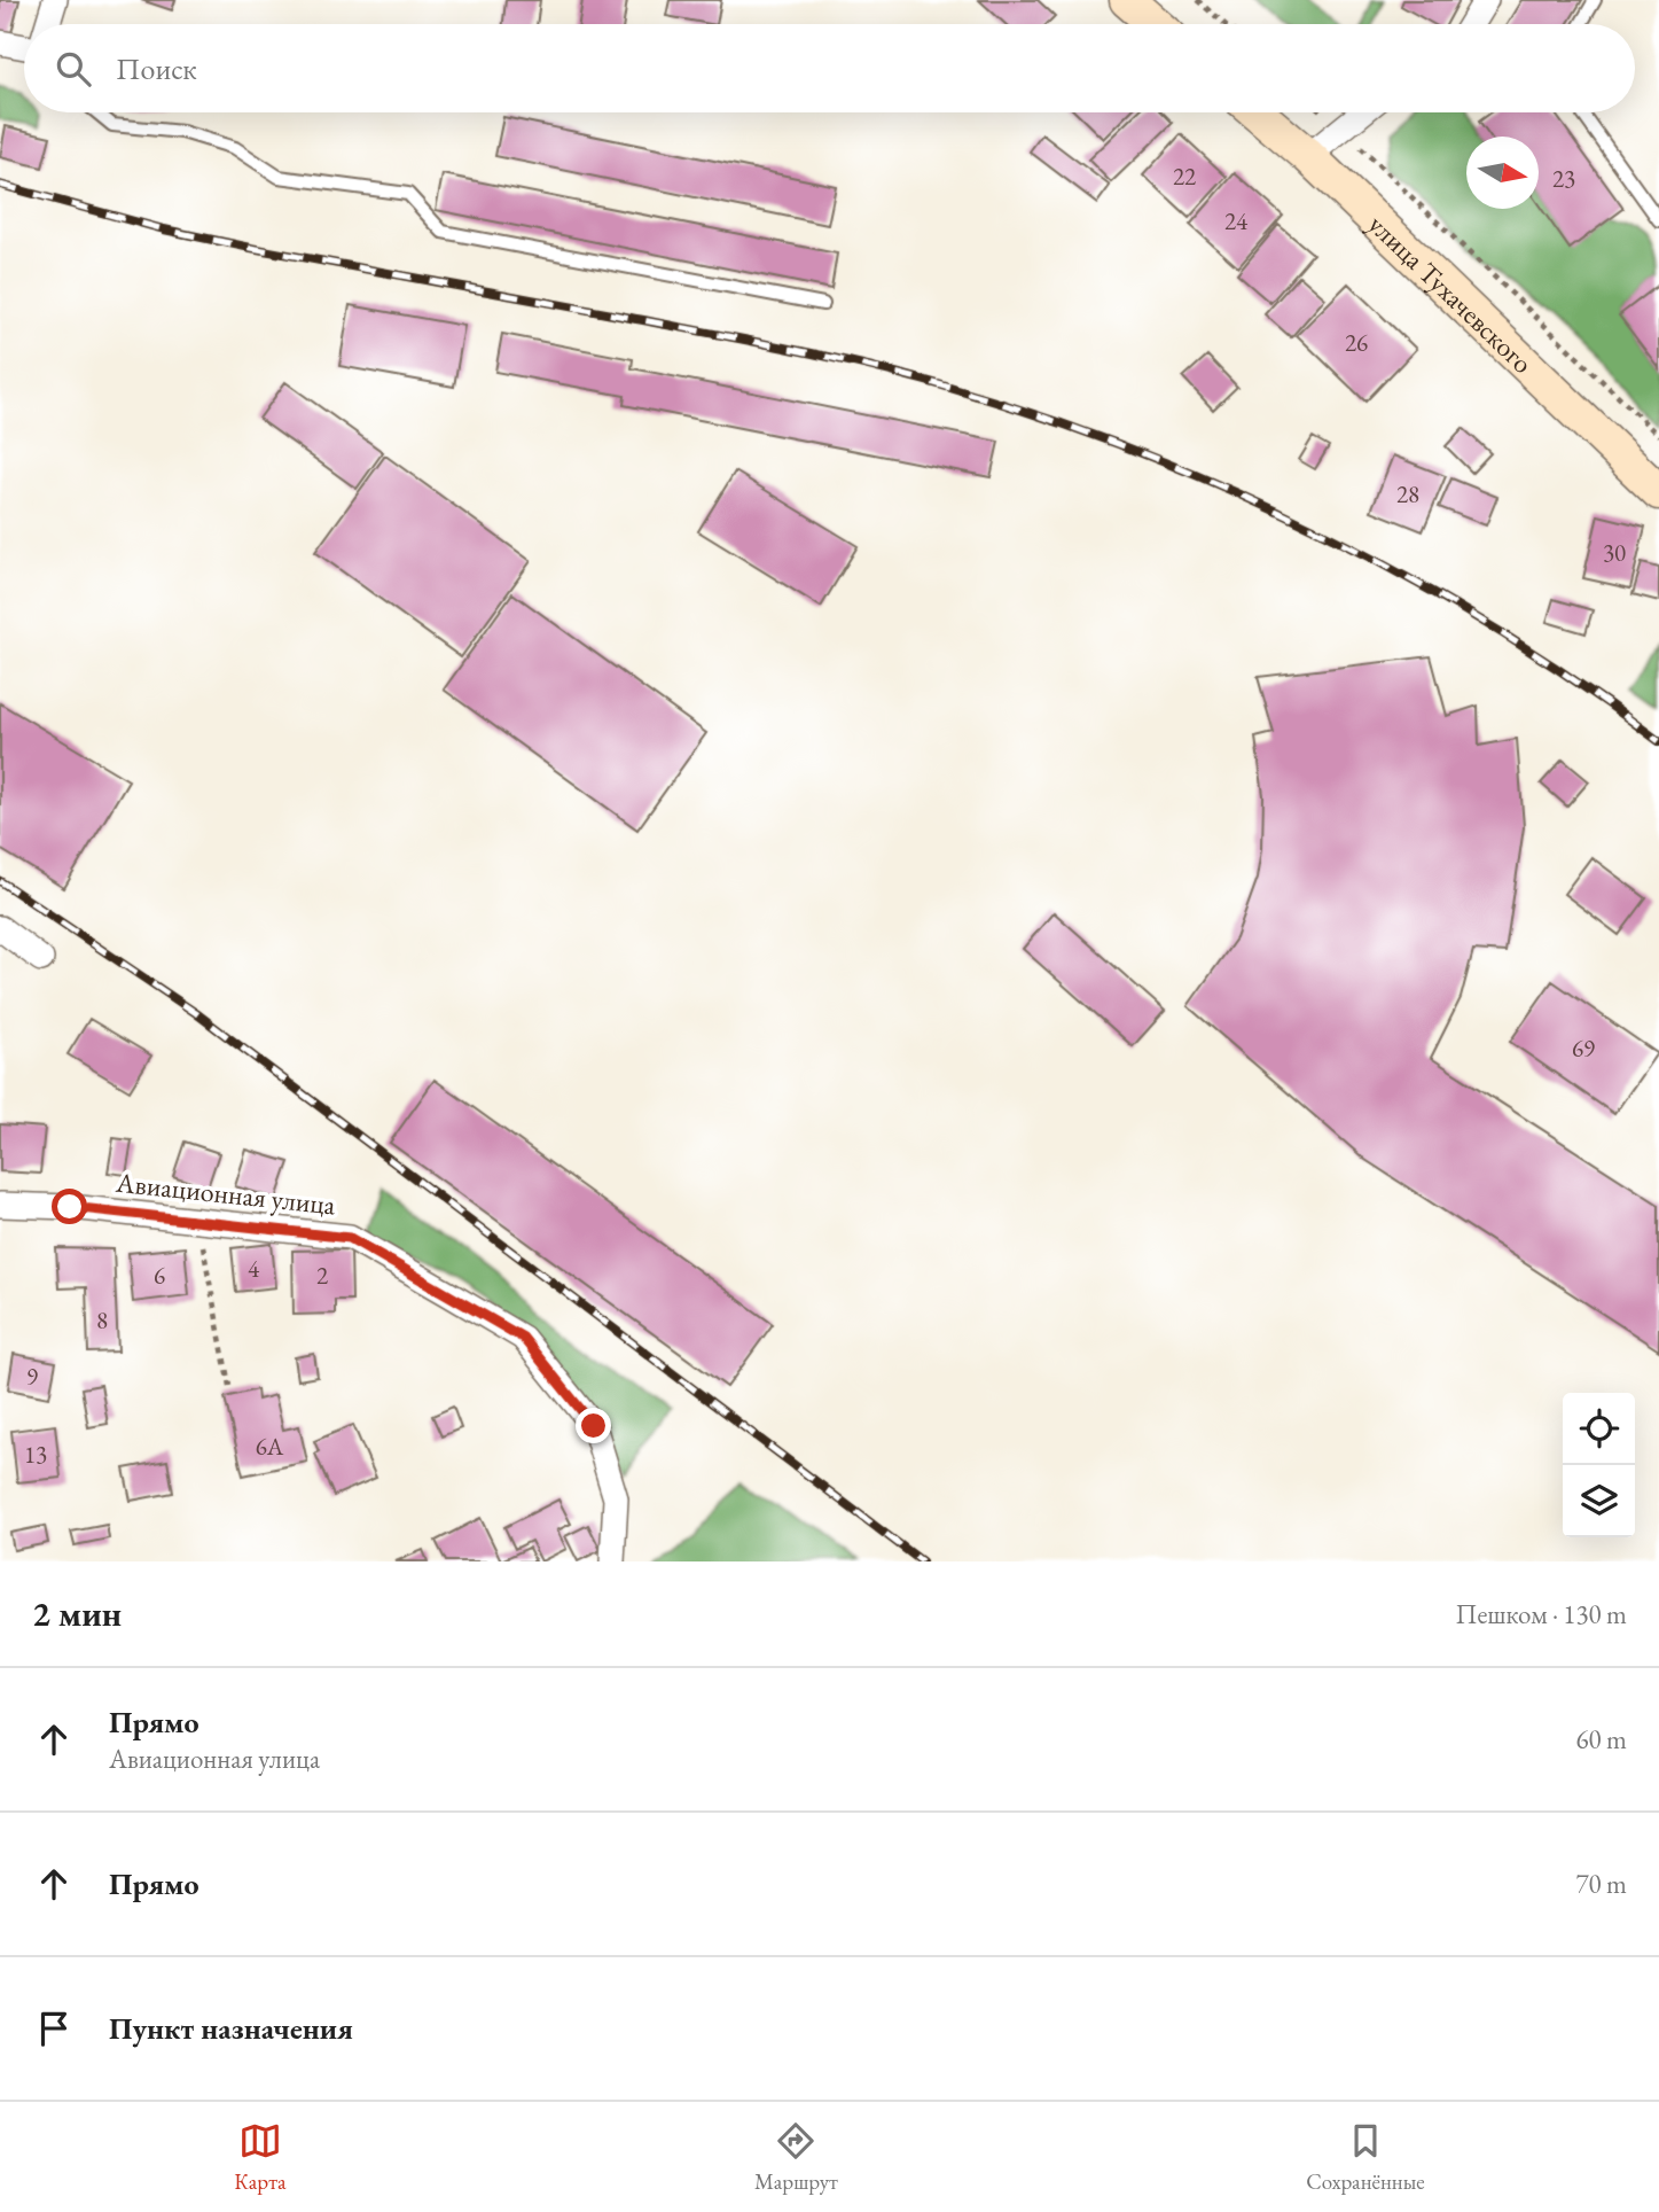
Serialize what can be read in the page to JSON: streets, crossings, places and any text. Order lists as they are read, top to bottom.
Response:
{
  "streets": {
    "main road": ["улица Тухачевского"],
    "street": ["Авиационная улица"]
  },
  "house_numbers": [
    "22",
    "23",
    "24",
    "26",
    "28",
    "30",
    "69",
    "4",
    "6",
    "2",
    "8",
    "9",
    "6А",
    "13"
  ],
  "north": "right",
  "page": {
    "search": "Поиск",
    "heading": ["2 мин", "Пешком · 130 m"],
    "list": [
      ["Прямо", "Авиационная улица", "60 m"],
      ["Прямо", "70 m"],
      "Пункт назначения"
    ],
    "nav": ["Карта", "Маршрут", "Сохранённые"]
  }
}
